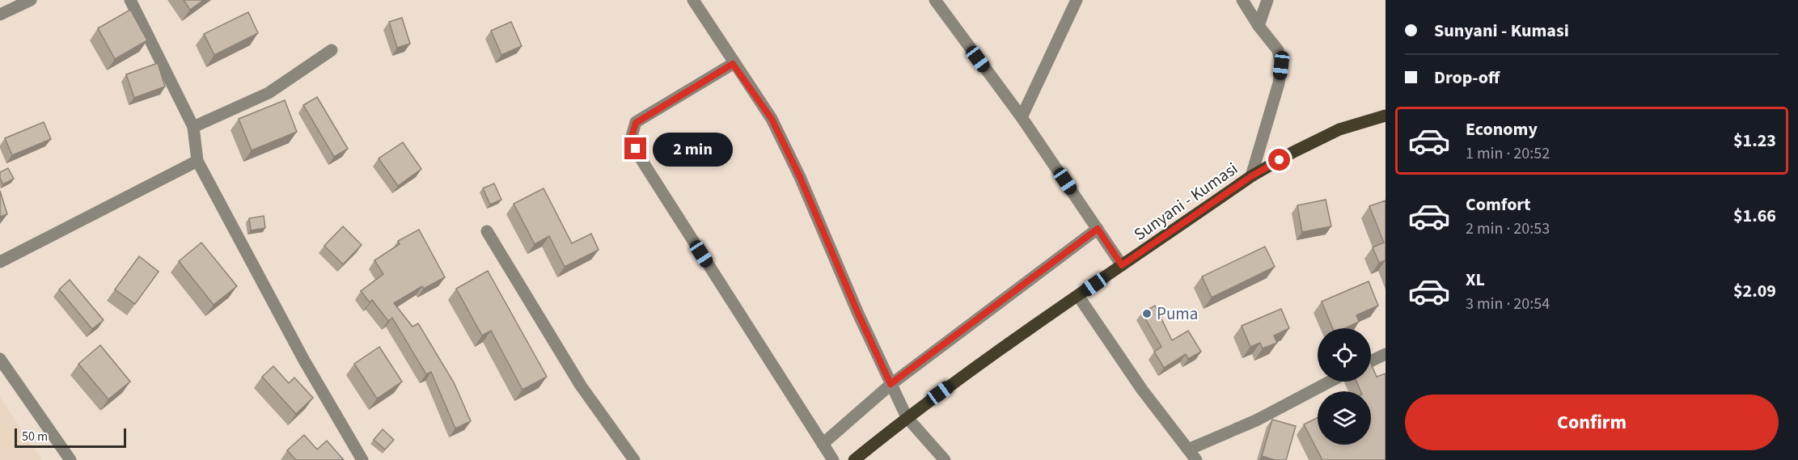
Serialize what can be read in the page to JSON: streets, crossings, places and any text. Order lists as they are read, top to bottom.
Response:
{
  "streets": {
    "main road": ["Sunyani - Kumasi"]
  },
  "places": ["Puma"],
  "scale_bar": "50 m",
  "page": {
    "banner": ["Sunyani - Kumasi", "Drop-off"],
    "list": [
      {
        "name": "Economy",
        "note": "1 min · 20:52",
        "value": "$1.23"
      },
      {
        "name": "Comfort",
        "note": "2 min · 20:53",
        "value": "$1.66"
      },
      {
        "name": "XL",
        "note": "3 min · 20:54",
        "value": "$2.09"
      }
    ],
    "bubble": "2 min",
    "buttons": "Confirm",
    "scale": "50 m"
  }
}
